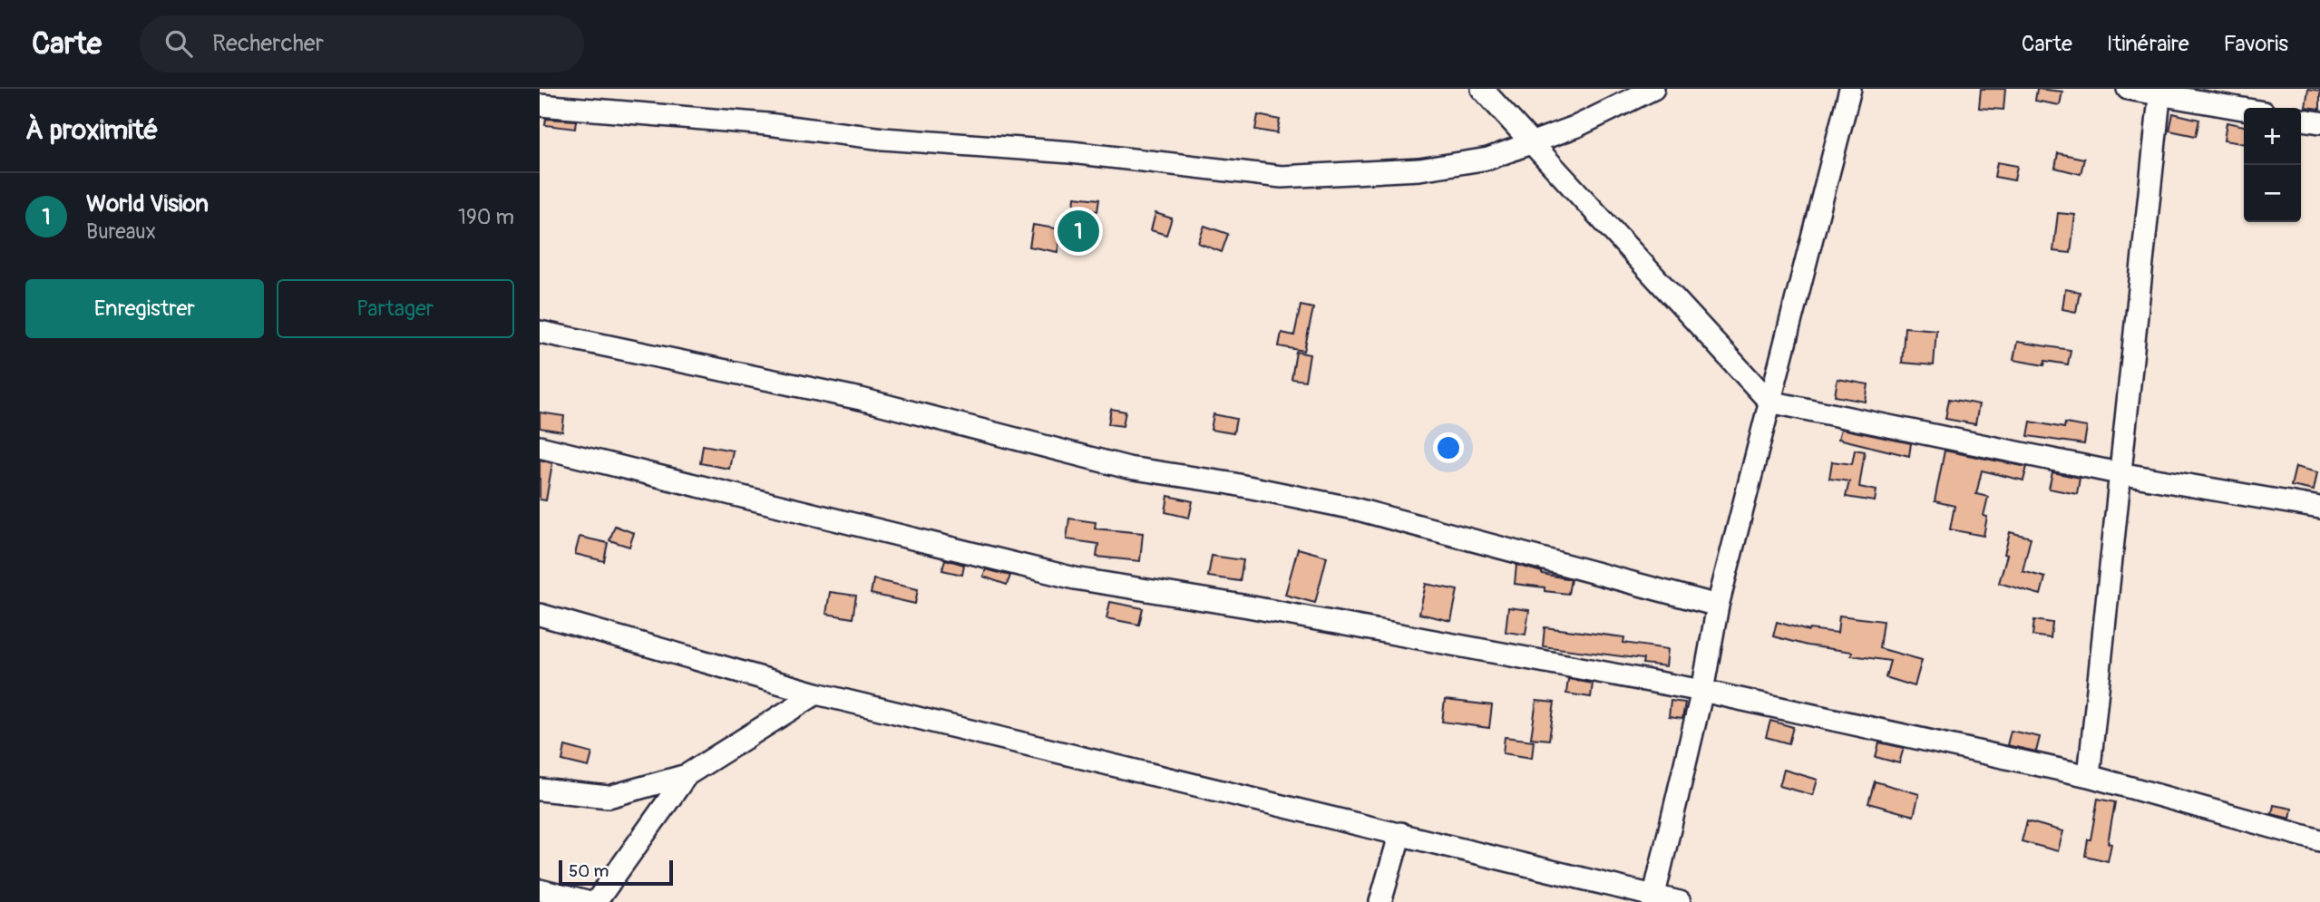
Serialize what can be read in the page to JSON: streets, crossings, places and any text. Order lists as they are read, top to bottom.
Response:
{
  "scale_bar": "50 m",
  "page": {
    "header": "Carte",
    "search": "Rechercher",
    "nav": ["Carte", "Itinéraire", "Favoris"],
    "heading": "À proximité",
    "map_buttons": ["+", "−"],
    "list": [
      {
        "mark": "1",
        "name": "World Vision",
        "note": "Bureaux",
        "value": "190 m"
      }
    ],
    "pins": "1",
    "buttons": ["Enregistrer", "Partager"],
    "scale": "50 m"
  }
}
